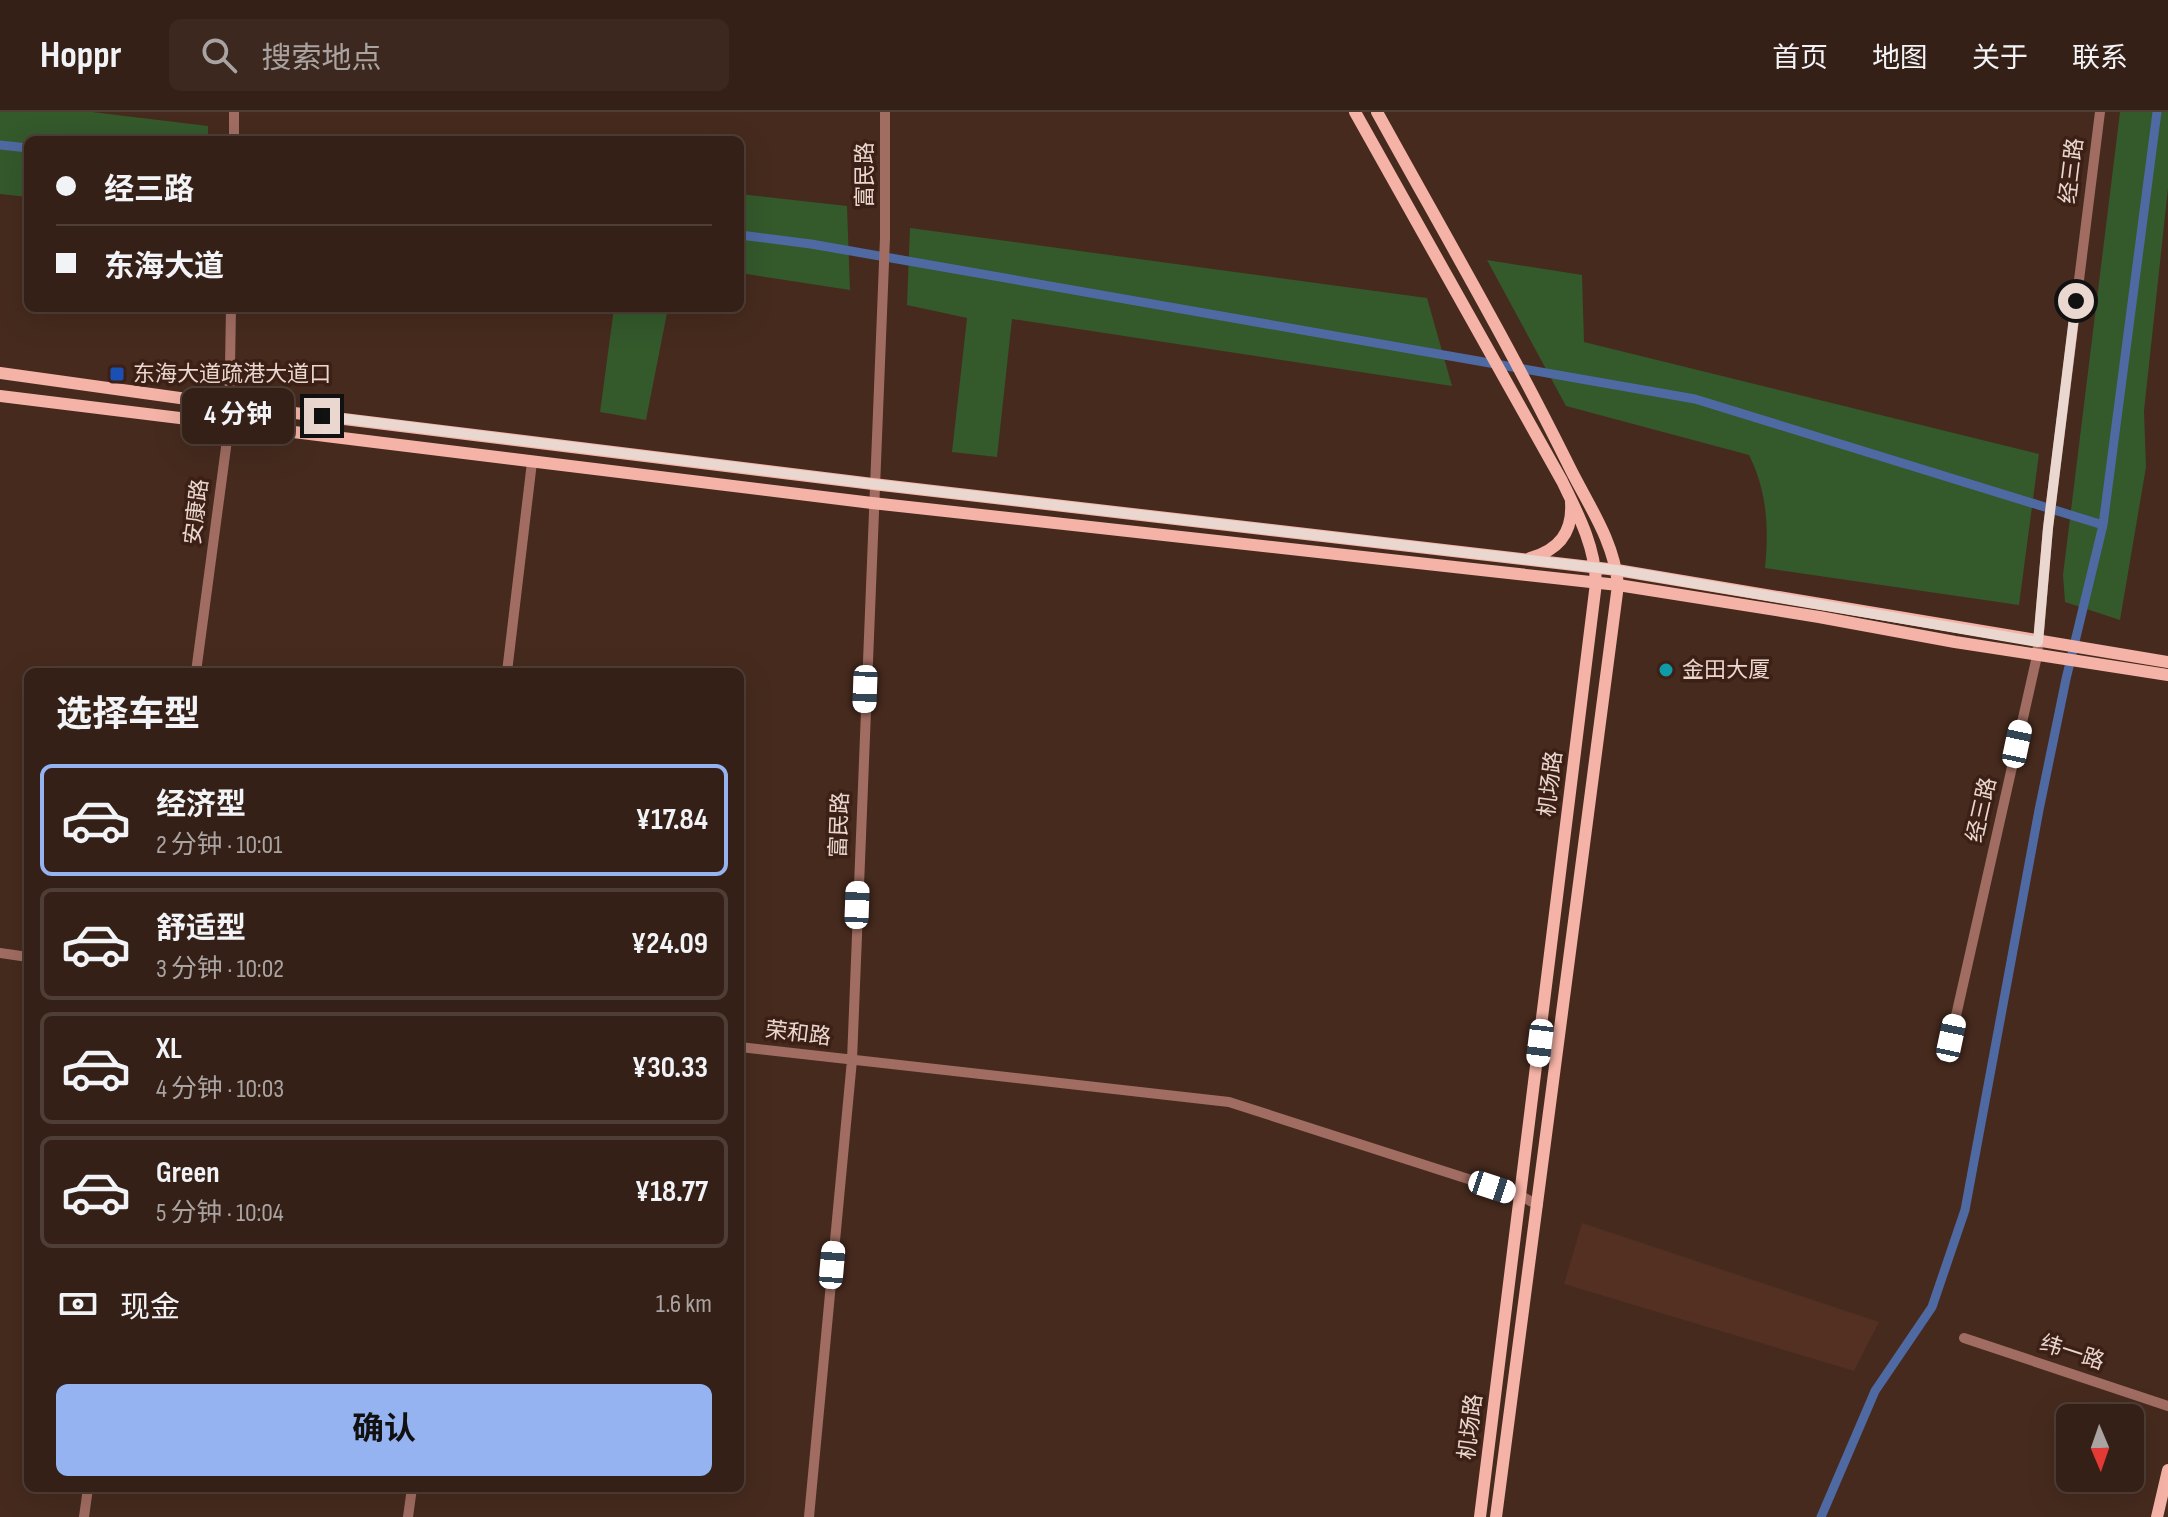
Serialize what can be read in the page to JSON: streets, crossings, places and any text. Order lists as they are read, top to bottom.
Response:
{
  "streets": {
    "main road": ["机场路"],
    "street": [
      "经三路",
      "富民路",
      "安康路",
      "荣和路",
      "纬一路"
    ]
  },
  "crossings": [
    ["富民路", "荣和路"],
    ["机场路", "荣和路"]
  ],
  "places": {
    "transit": ["东海大道疏港大道口"],
    "other": ["金田大厦"]
  },
  "north": "bottom",
  "page": {
    "header": "Hoppr",
    "search": "搜索地点",
    "nav": [
      "首页",
      "地图",
      "关于",
      "联系"
    ],
    "banner": ["经三路", "东海大道"],
    "bubble": "4 分钟",
    "heading": "选择车型",
    "list": [
      {
        "name": "经济型",
        "note": "2 分钟 · 10:01",
        "value": "¥17.84"
      },
      {
        "name": "舒适型",
        "note": "3 分钟 · 10:02",
        "value": "¥24.09"
      },
      {
        "name": "XL",
        "note": "4 分钟 · 10:03",
        "value": "¥30.33"
      },
      {
        "name": "Green",
        "note": "5 分钟 · 10:04",
        "value": "¥18.77"
      }
    ],
    "pay": ["现金", "1.6 km"],
    "buttons": "确认"
  }
}
